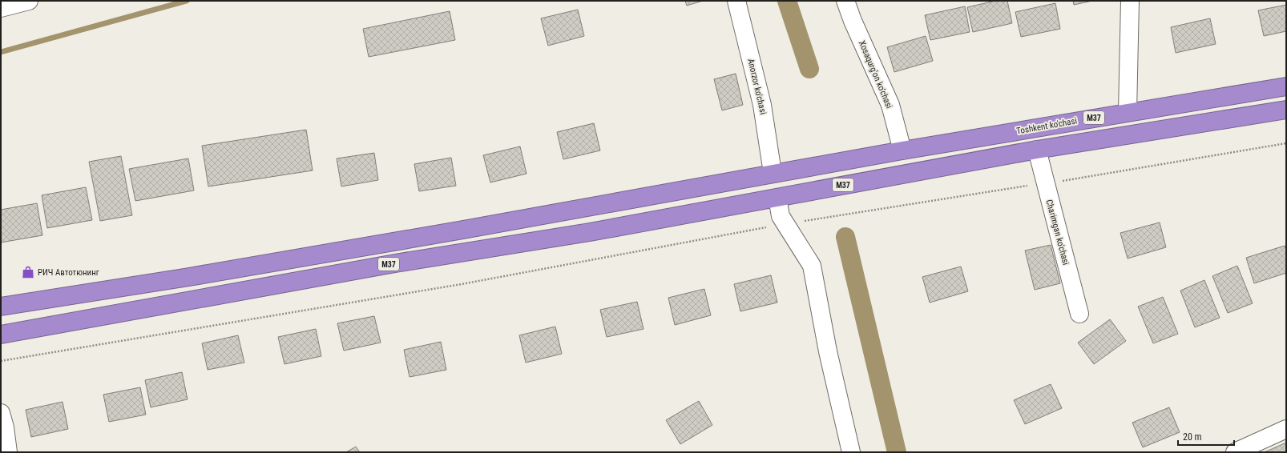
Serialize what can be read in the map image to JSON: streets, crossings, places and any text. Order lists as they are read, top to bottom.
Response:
{
  "streets": {
    "highway": ["M37", "Toshkent ko'chasi"],
    "street": ["Xosaqurg'on ko'chasi", "Anorzor ko'chasi", "Charimgan ko'chasi"]
  },
  "crossings": [
    ["Xosaqurg'on ko'chasi", "M37"],
    ["Xosaqurg'on ko'chasi", "Toshkent ko'chasi"],
    ["Anorzor ko'chasi", "M37"],
    ["M37", "Toshkent ko'chasi"],
    ["M37", "Charimgan ko'chasi"]
  ],
  "places": {
    "shop": ["РИЧ Автотюнинг"]
  },
  "scale_bar": "20 m"
}
